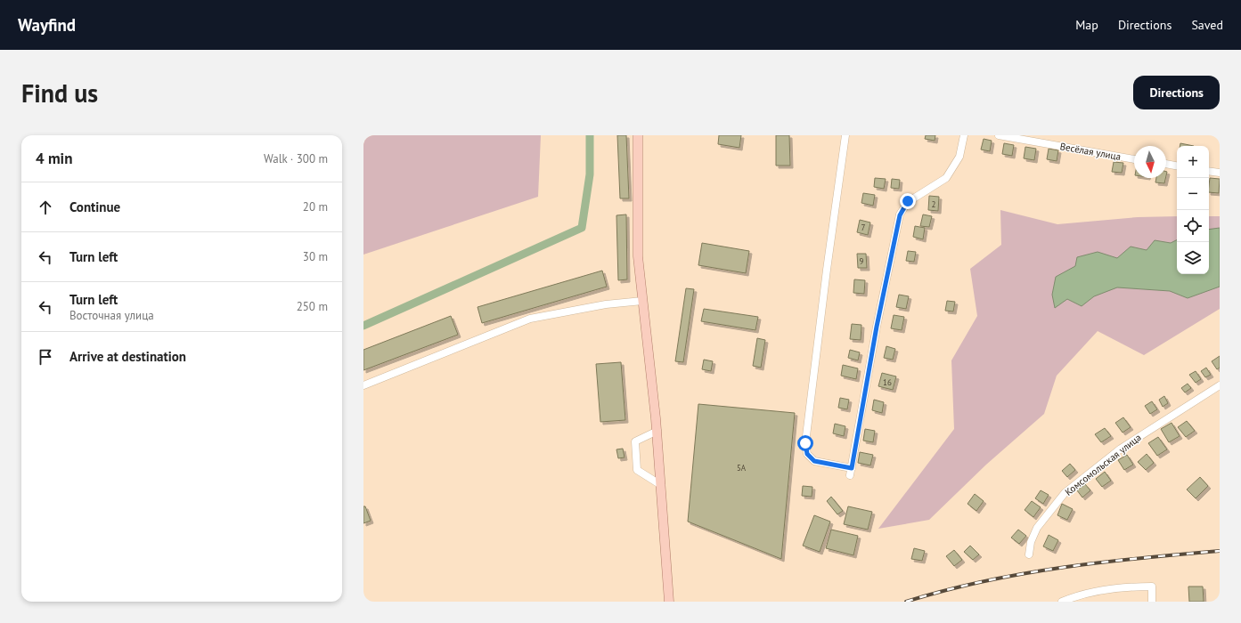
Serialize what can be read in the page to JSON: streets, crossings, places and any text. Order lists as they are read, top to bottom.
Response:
{
  "streets": {
    "street": ["Весёлая улица", "Комсомольская улица"]
  },
  "house_numbers": [
    "2",
    "7",
    "9",
    "16",
    "5А"
  ],
  "north": "bottom",
  "page": {
    "header": "Wayfind",
    "nav": ["Map", "Directions", "Saved"],
    "buttons": "Directions",
    "title": "Find us",
    "heading": ["4 min", "Walk · 300 m"],
    "map_buttons": ["+", "−"],
    "list": [
      ["Continue", "20 m"],
      ["Turn left", "30 m"],
      ["Turn left", "Восточная улица", "250 m"],
      "Arrive at destination"
    ]
  }
}
